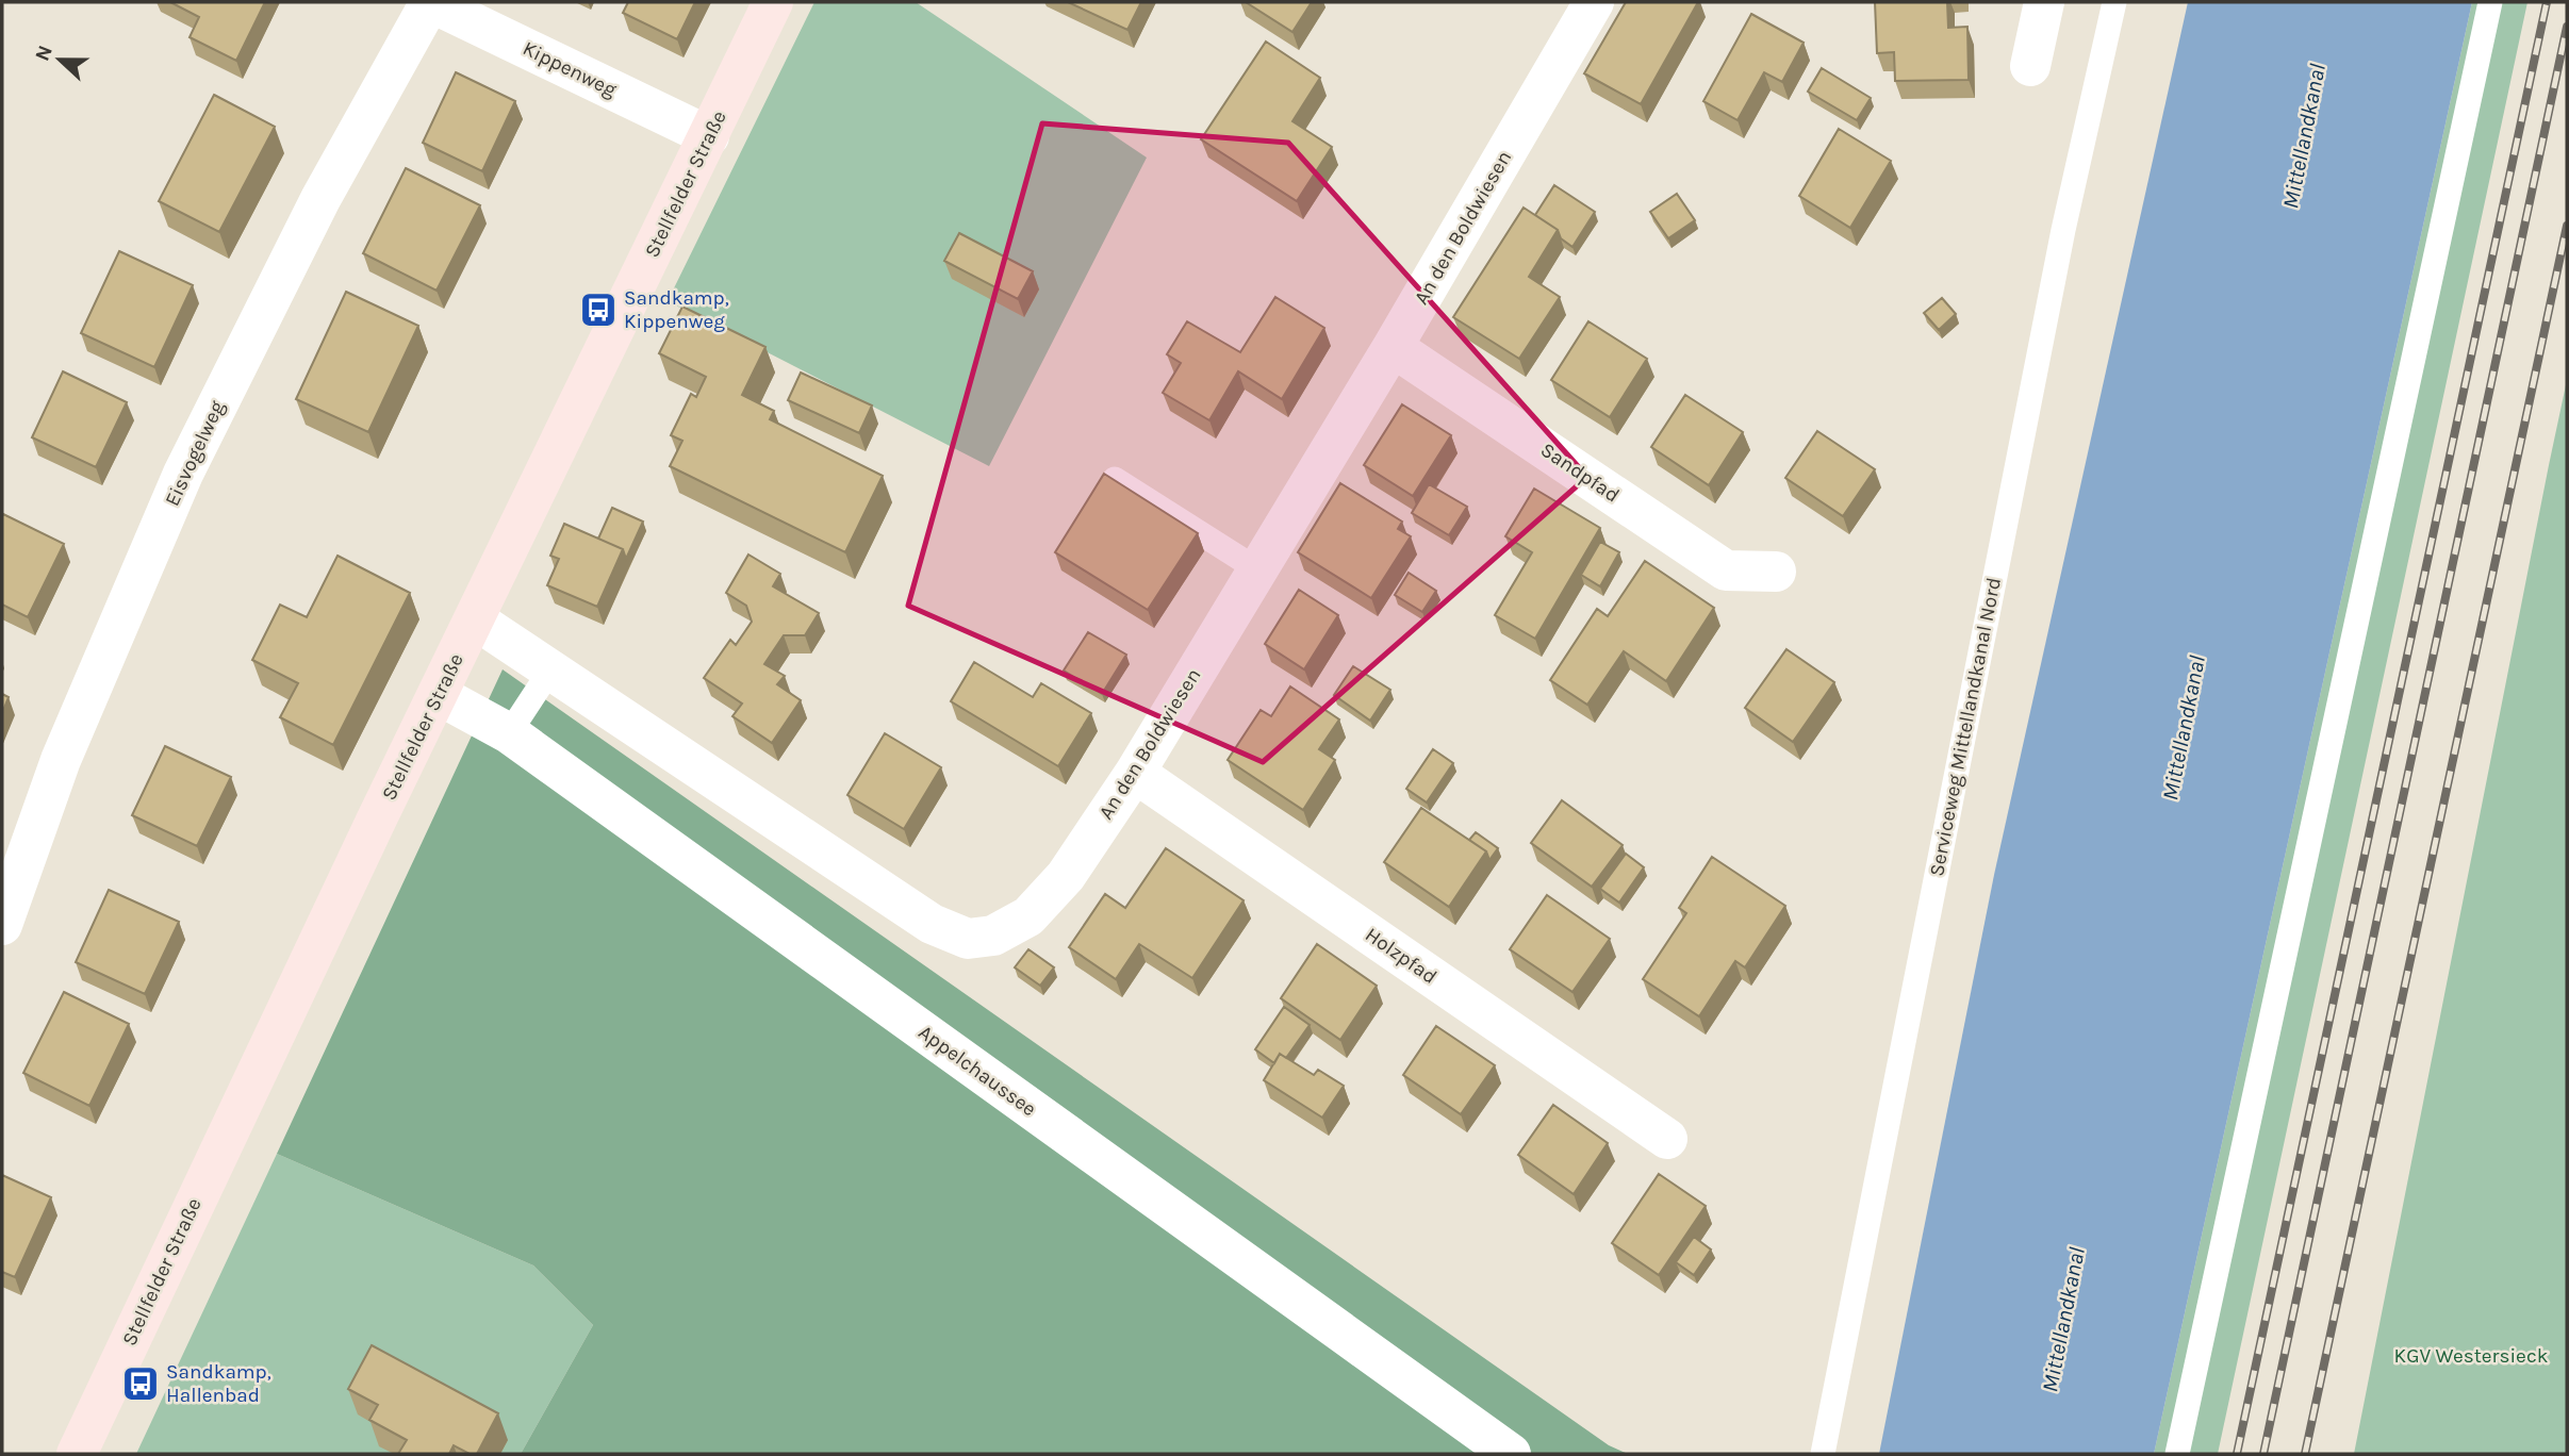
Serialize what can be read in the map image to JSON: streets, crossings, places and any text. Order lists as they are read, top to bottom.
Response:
{
  "streets": {
    "street": [
      "Kippenweg",
      "Stellfelder Straße",
      "An den Boldwiesen",
      "Eisvogelweg",
      "Sandpfad",
      "Holzpfad",
      "Appelchaussee"
    ],
    "lane": ["Serviceweg Mittellandkanal Nord"]
  },
  "crossings": [
    ["Kippenweg", "Stellfelder Straße"],
    ["Kippenweg", "Eisvogelweg"],
    ["Stellfelder Straße", "An den Boldwiesen"],
    ["Stellfelder Straße", "Appelchaussee"],
    ["An den Boldwiesen", "Sandpfad"],
    ["An den Boldwiesen", "Holzpfad"]
  ],
  "water": ["Mittellandkanal"],
  "parks": ["KGV Westersieck"],
  "places": {
    "bus stop": ["Sandkamp, Kippenweg", "Sandkamp, Hallenbad"]
  },
  "north": "left"
}
